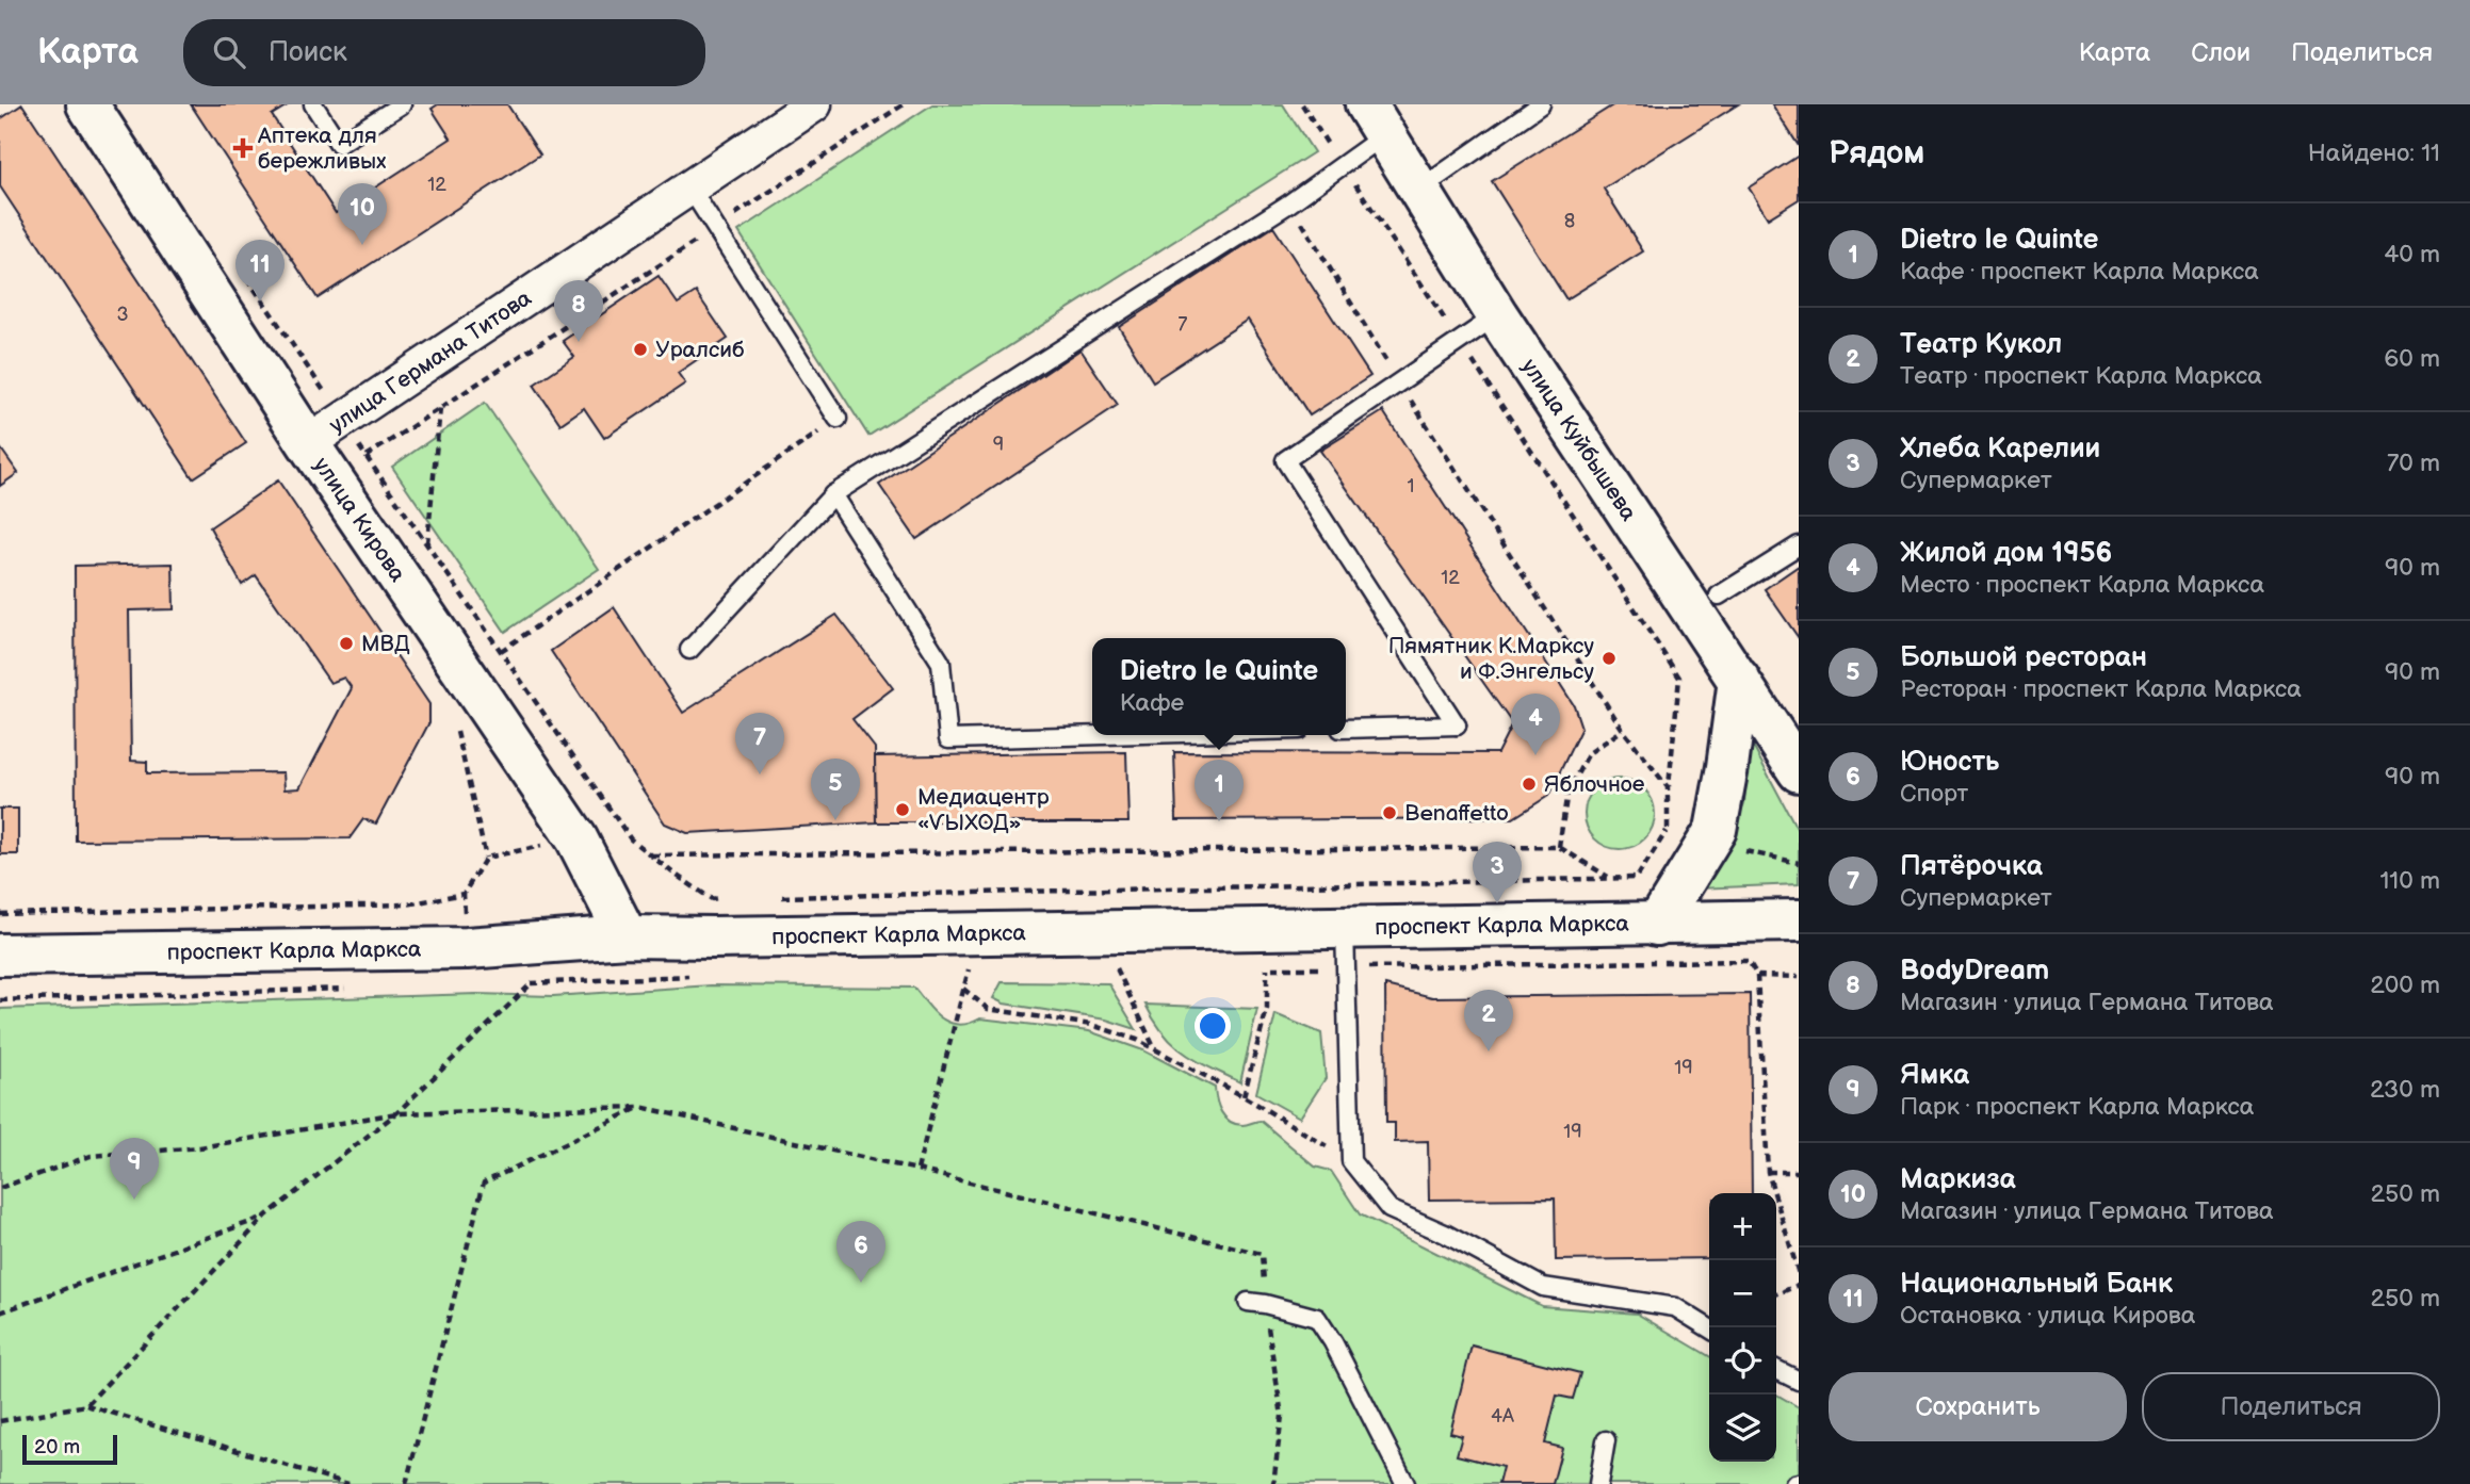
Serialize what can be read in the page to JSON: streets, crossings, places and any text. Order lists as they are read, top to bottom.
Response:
{
  "streets": {
    "main road": ["улица Куйбышева", "улица Кирова", "проспект Карла Маркса"],
    "street": ["улица Германа Титова"]
  },
  "crossings": [
    ["улица Германа Титова", "улица Кирова"],
    ["улица Кирова", "проспект Карла Маркса"]
  ],
  "places": {
    "health": ["Аптека для бережливых"],
    "other": [
      "Уралсиб",
      "МВД",
      "Пямятник К.Марксу и Ф.Энгельсу",
      "Яблочное",
      "Медиацентр «ѴЫХОД»",
      "Benaffetto"
    ]
  },
  "house_numbers": [
    "12",
    "8",
    "3",
    "7",
    "9",
    "1",
    "12",
    "19",
    "19",
    "4А"
  ],
  "scale_bar": "20 m",
  "page": {
    "header": "Карта",
    "search": "Поиск",
    "nav": ["Карта", "Слои", "Поделиться"],
    "heading": ["Рядом", "Найдено: 11"],
    "pins": [
      "10",
      "11",
      "8",
      "4",
      "7",
      "5",
      "1",
      "3",
      "2",
      "9",
      "6"
    ],
    "list": [
      {
        "mark": "1",
        "name": "Dietro le Quinte",
        "note": "Кафе · проспект Карла Маркса",
        "value": "40 m"
      },
      {
        "mark": "2",
        "name": "Театр Кукол",
        "note": "Театр · проспект Карла Маркса",
        "value": "60 m"
      },
      {
        "mark": "3",
        "name": "Хлеба Карелии",
        "note": "Супермаркет",
        "value": "70 m"
      },
      {
        "mark": "4",
        "name": "Жилой дом 1956",
        "note": "Место · проспект Карла Маркса",
        "value": "90 m"
      },
      {
        "mark": "5",
        "name": "Большой ресторан",
        "note": "Ресторан · проспект Карла Маркса",
        "value": "90 m"
      },
      {
        "mark": "6",
        "name": "Юность",
        "note": "Спорт",
        "value": "90 m"
      },
      {
        "mark": "7",
        "name": "Пятёрочка",
        "note": "Супермаркет",
        "value": "110 m"
      },
      {
        "mark": "8",
        "name": "BodyDream",
        "note": "Магазин · улица Германа Титова",
        "value": "200 m"
      },
      {
        "mark": "9",
        "name": "Ямка",
        "note": "Парк · проспект Карла Маркса",
        "value": "230 m"
      },
      {
        "mark": "10",
        "name": "Маркиза",
        "note": "Магазин · улица Германа Титова",
        "value": "250 m"
      },
      {
        "mark": "11",
        "name": "Национальный Банк",
        "note": "Остановка · улица Кирова",
        "value": "250 m"
      }
    ],
    "popup": ["Dietro le Quinte", "Кафе"],
    "map_buttons": ["+", "−"],
    "buttons": ["Сохранить", "Поделиться"],
    "scale": "20 m"
  }
}
